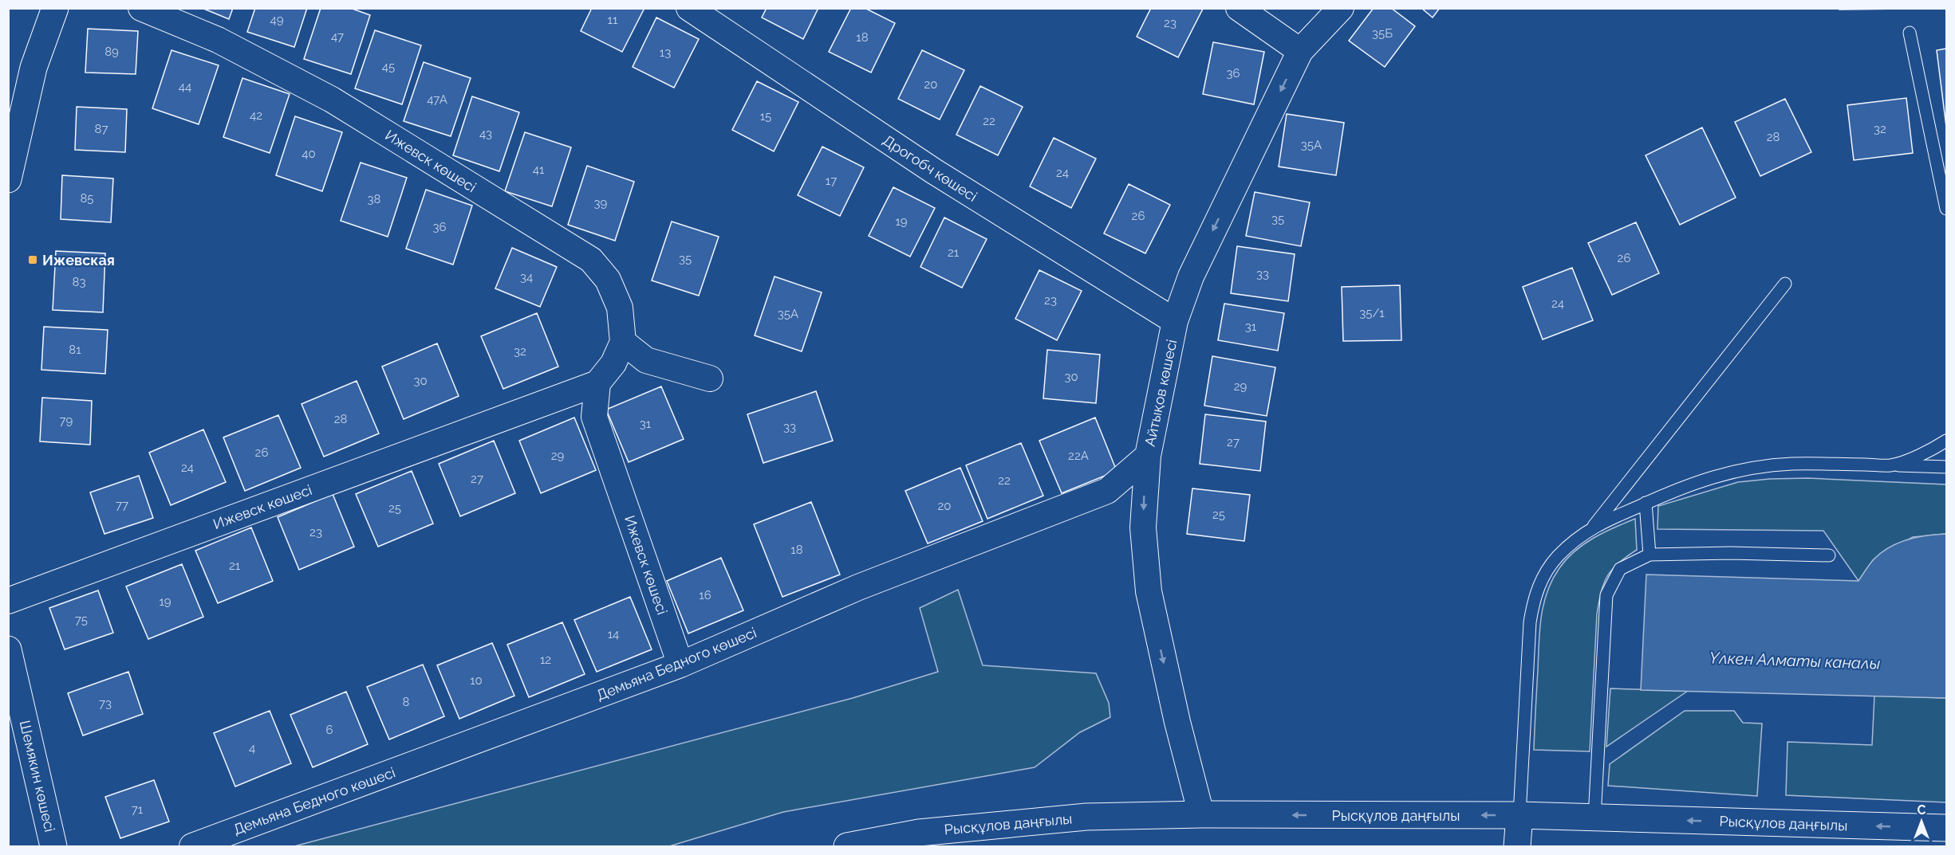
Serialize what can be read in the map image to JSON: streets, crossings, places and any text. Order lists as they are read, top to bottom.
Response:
{
  "streets": {
    "main road": ["Шемякин көшесі", "Рысқұлов даңғылы"],
    "street": [
      "Ижевск көшесі",
      "Дрогобч көшесі",
      "Айтықов көшесі",
      "Демьяна Бедного көшесі"
    ]
  },
  "crossings": [
    ["Ижевск көшесі", "Демьяна Бедного көшесі"],
    ["Дрогобч көшесі", "Айтықов көшесі"],
    ["Айтықов көшесі", "Демьяна Бедного көшесі"],
    ["Айтықов көшесі", "Рысқұлов даңғылы"]
  ],
  "one_way": ["Айтықов көшесі", "Рысқұлов даңғылы"],
  "water": ["Үлкен Алматы каналы"],
  "places": {
    "transit": ["Ижевская"]
  },
  "house_numbers": [
    "49",
    "11",
    "23",
    "35Б",
    "47",
    "18",
    "89",
    "13",
    "45",
    "36",
    "20",
    "44",
    "47А",
    "42",
    "15",
    "22",
    "87",
    "32",
    "43",
    "28",
    "35А",
    "40",
    "41",
    "24",
    "17",
    "85",
    "38",
    "39",
    "26",
    "35",
    "19",
    "36",
    "21",
    "26",
    "35",
    "33",
    "34",
    "83",
    "23",
    "24",
    "35/1",
    "35А",
    "31",
    "81",
    "32",
    "30",
    "30",
    "29",
    "28",
    "79",
    "31",
    "33",
    "27",
    "26",
    "29",
    "22А",
    "24",
    "27",
    "22",
    "77",
    "20",
    "25",
    "25",
    "23",
    "18",
    "21",
    "16",
    "19",
    "75",
    "14",
    "12",
    "10",
    "8",
    "73",
    "6",
    "4",
    "71"
  ],
  "north": "top"
}
